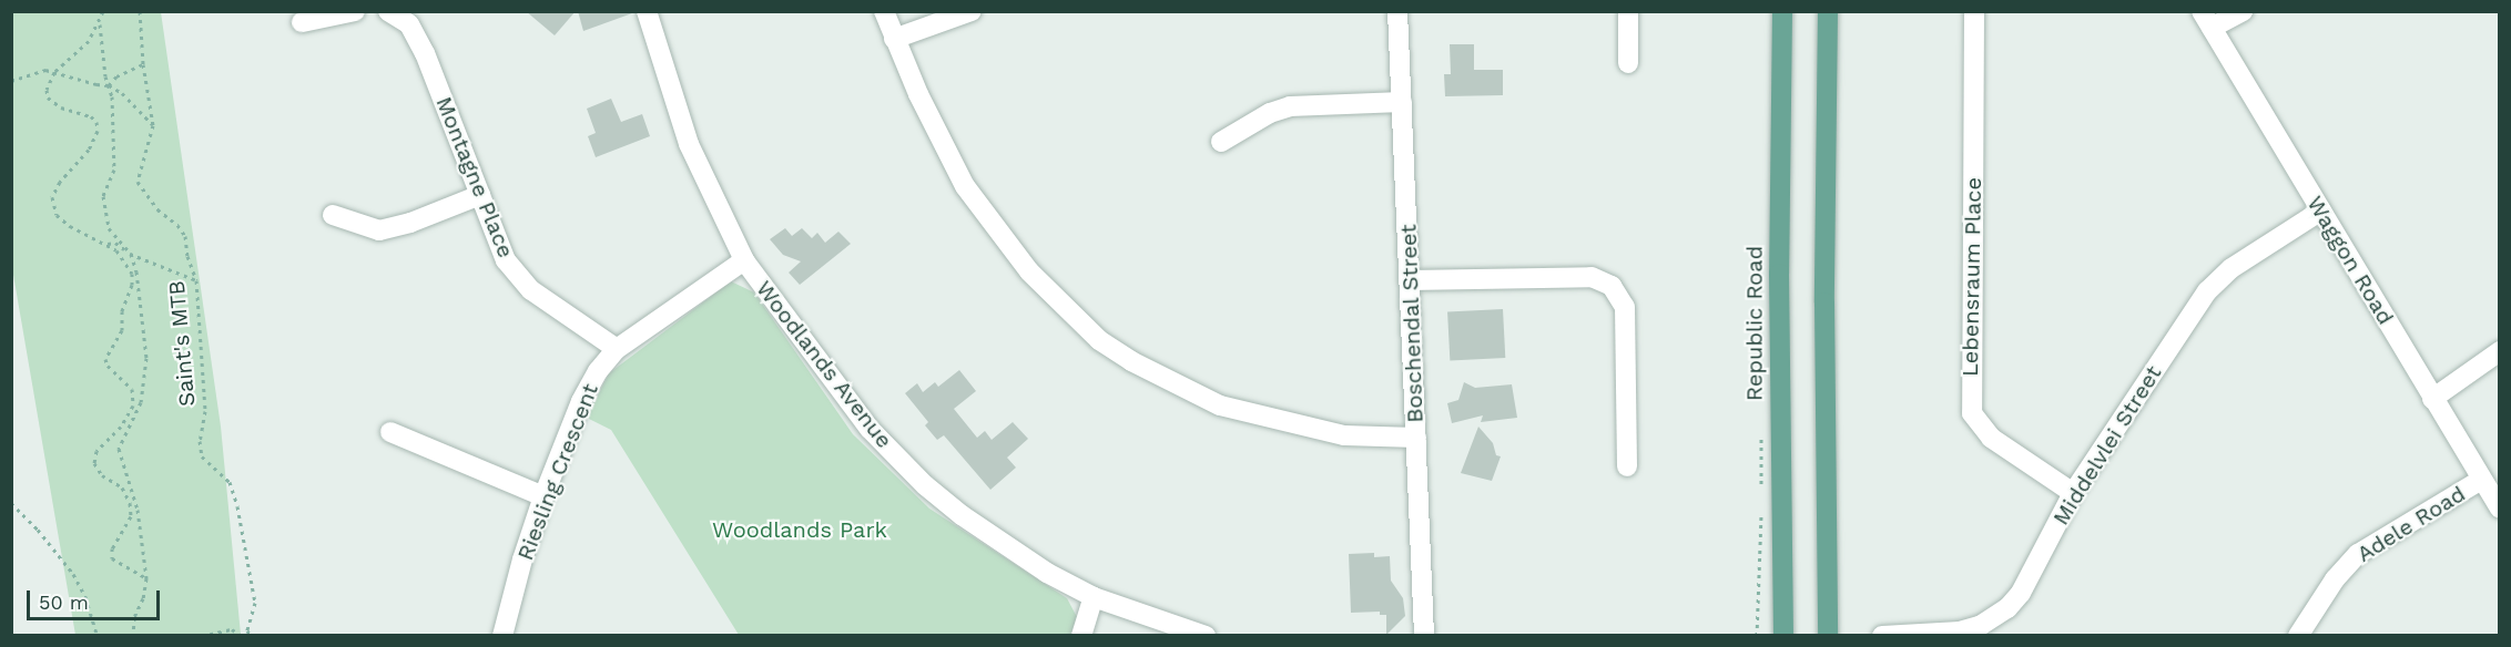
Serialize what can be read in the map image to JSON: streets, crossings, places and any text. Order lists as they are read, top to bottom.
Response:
{
  "streets": {
    "main road": ["Republic Road"],
    "street": [
      "Montagne Place",
      "Waggon Road",
      "Lebensraum Place",
      "Boschendal Street",
      "Woodlands Avenue",
      "Middelvlei Street",
      "Riesling Crescent",
      "Adele Road"
    ],
    "path": ["Saint's MTB"]
  },
  "crossings": [
    ["Montagne Place", "Riesling Crescent"],
    ["Waggon Road", "Middelvlei Street"],
    ["Waggon Road", "Adele Road"],
    ["Lebensraum Place", "Middelvlei Street"],
    ["Woodlands Avenue", "Riesling Crescent"]
  ],
  "parks": ["Woodlands Park"],
  "scale_bar": "50 m"
}
